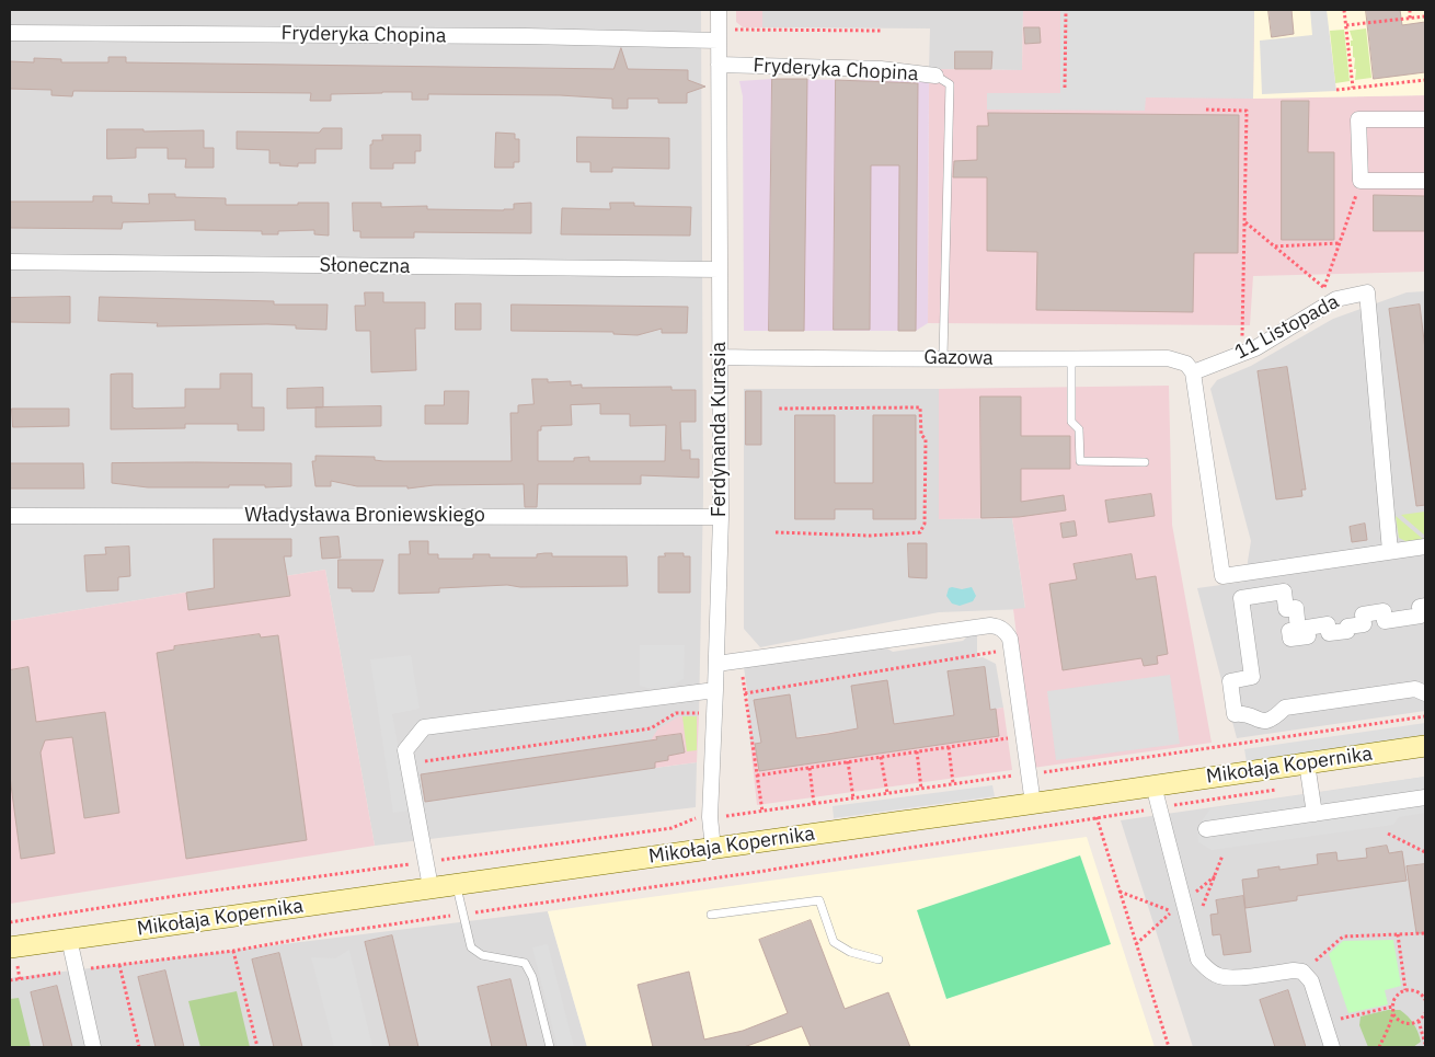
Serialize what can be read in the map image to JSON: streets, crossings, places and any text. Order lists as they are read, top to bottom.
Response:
{
  "streets": {
    "street": [
      "Fryderyka Chopina",
      "Słoneczna",
      "11 Listopada",
      "Gazowa",
      "Ferdynanda Kurasia",
      "Władysława Broniewskiego",
      "Mikołaja Kopernika"
    ]
  },
  "crossings": [
    ["Fryderyka Chopina", "Gazowa"],
    ["Fryderyka Chopina", "Ferdynanda Kurasia"],
    ["Słoneczna", "Ferdynanda Kurasia"],
    ["11 Listopada", "Gazowa"],
    ["Gazowa", "Ferdynanda Kurasia"],
    ["Ferdynanda Kurasia", "Władysława Broniewskiego"],
    ["Ferdynanda Kurasia", "Mikołaja Kopernika"]
  ]
}
